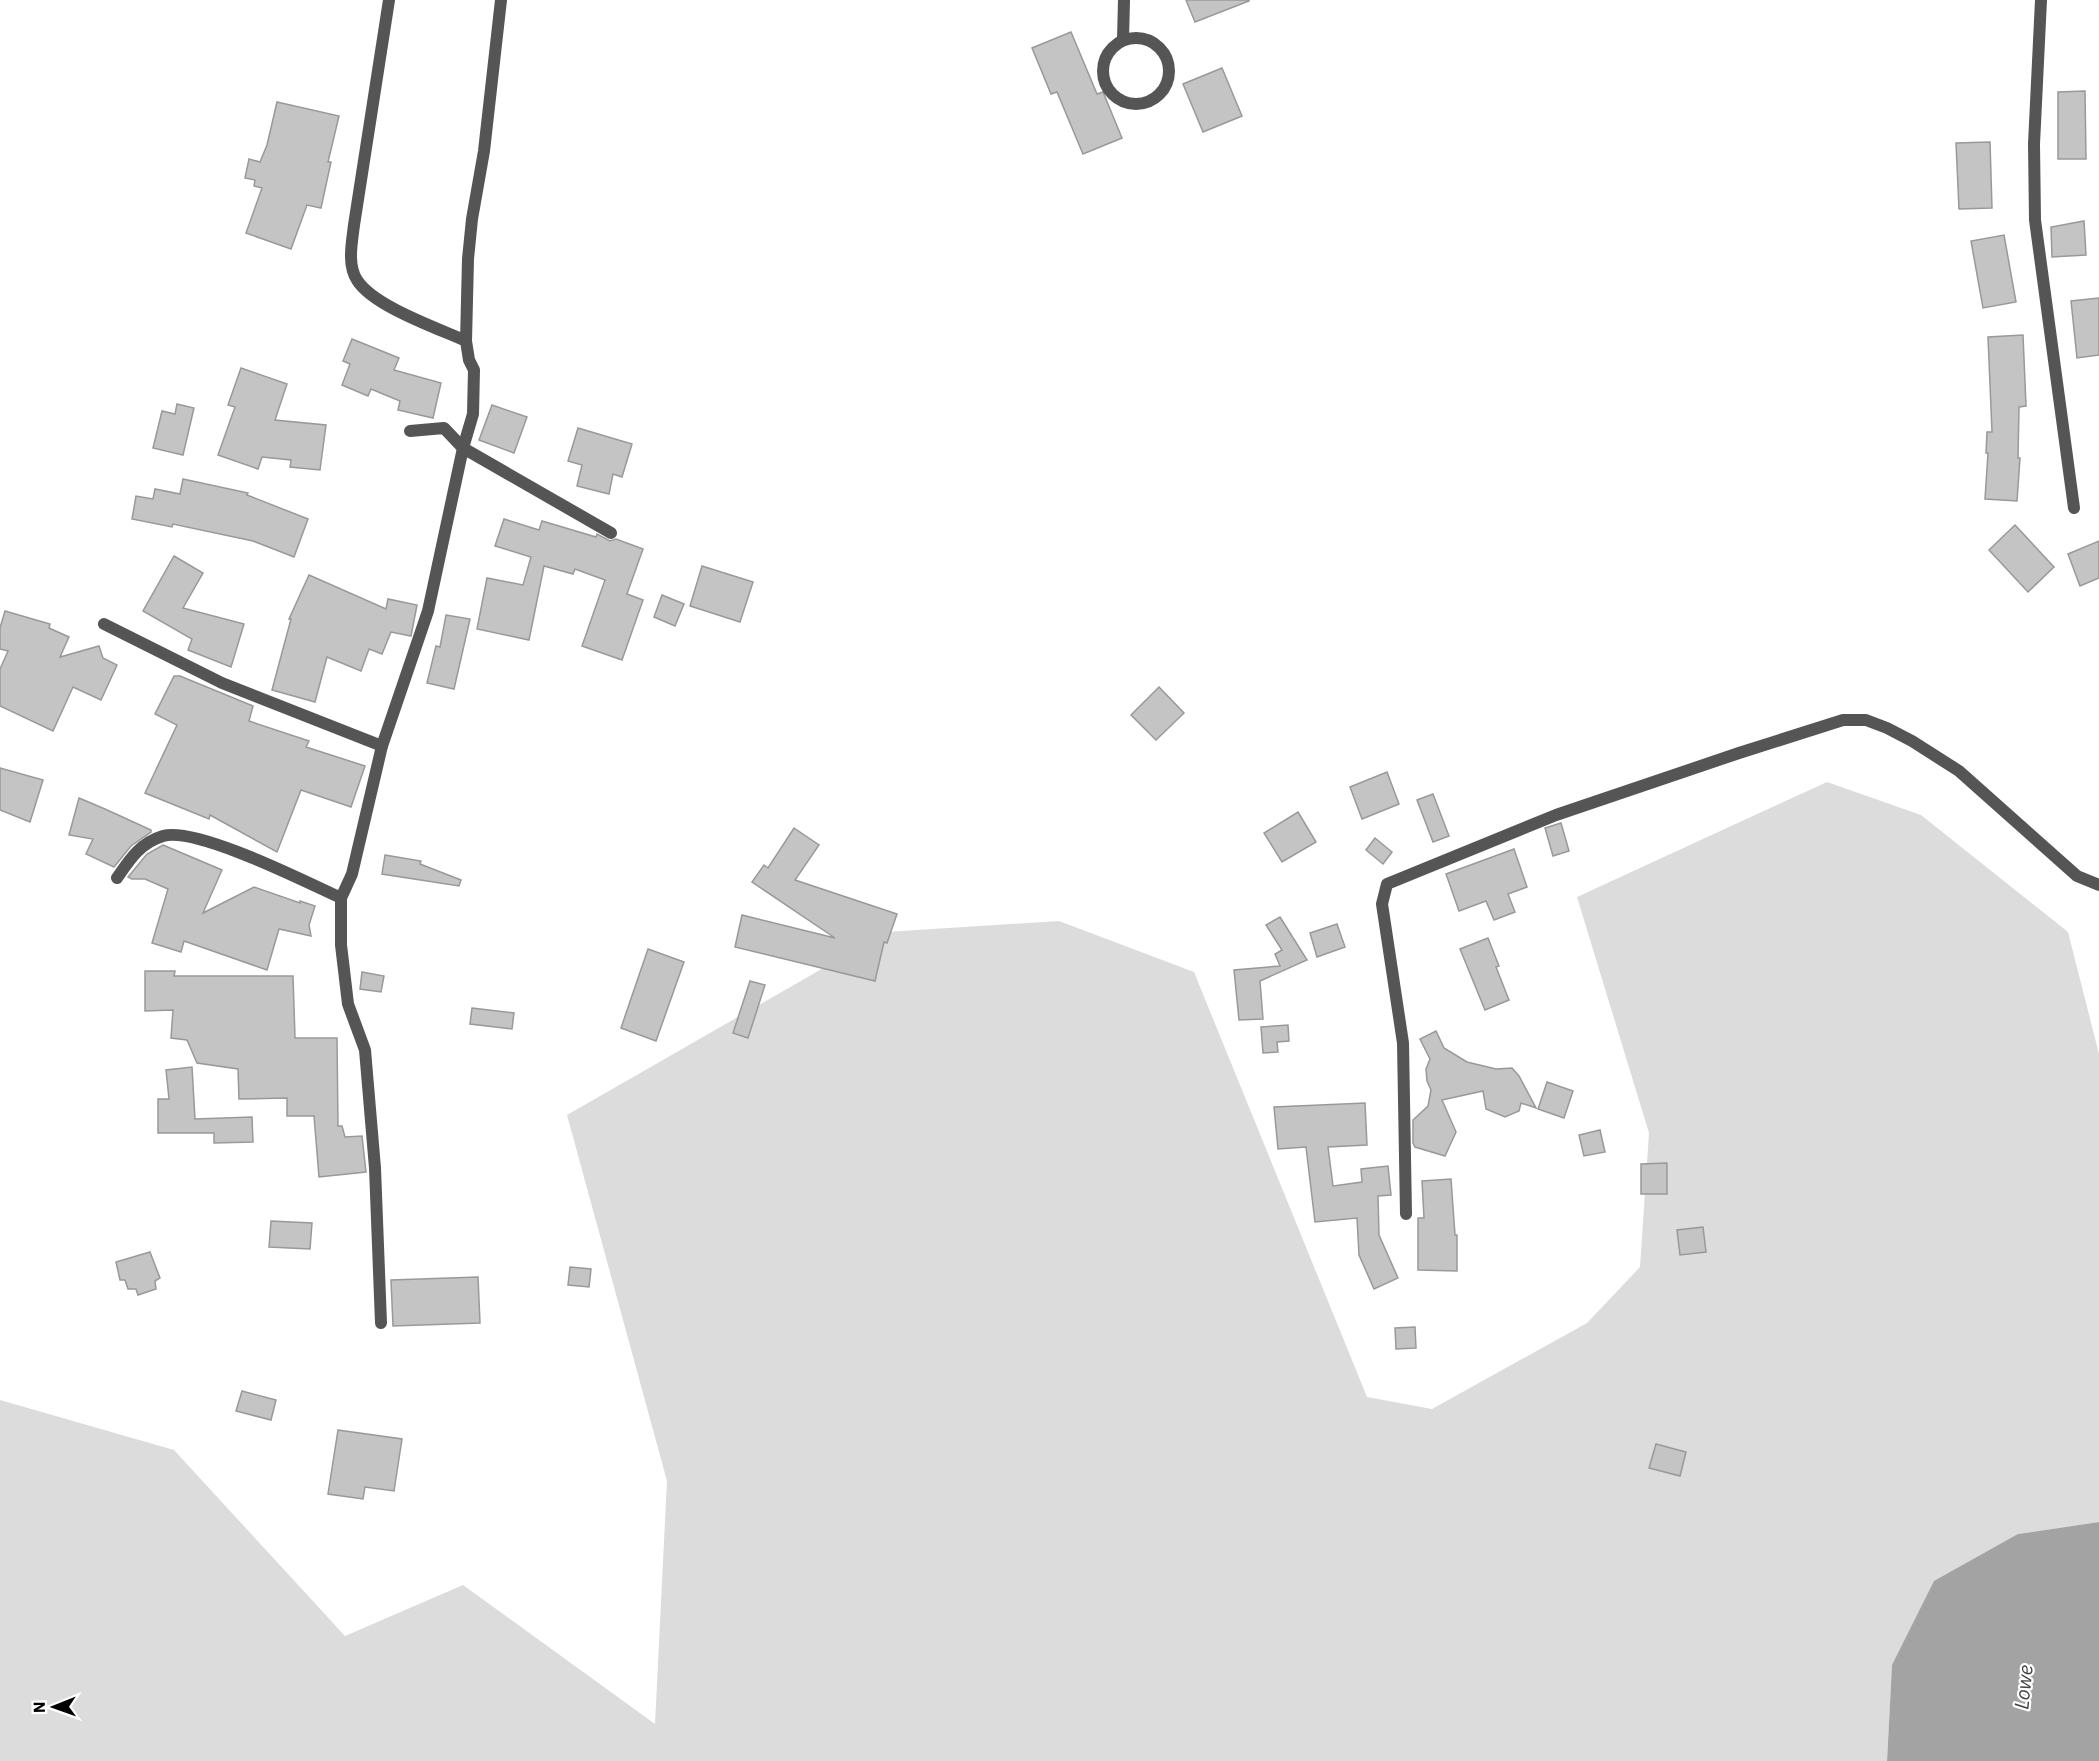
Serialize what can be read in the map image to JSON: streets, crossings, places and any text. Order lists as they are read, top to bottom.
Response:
{
  "water": ["Lowe"],
  "north": "left"
}
